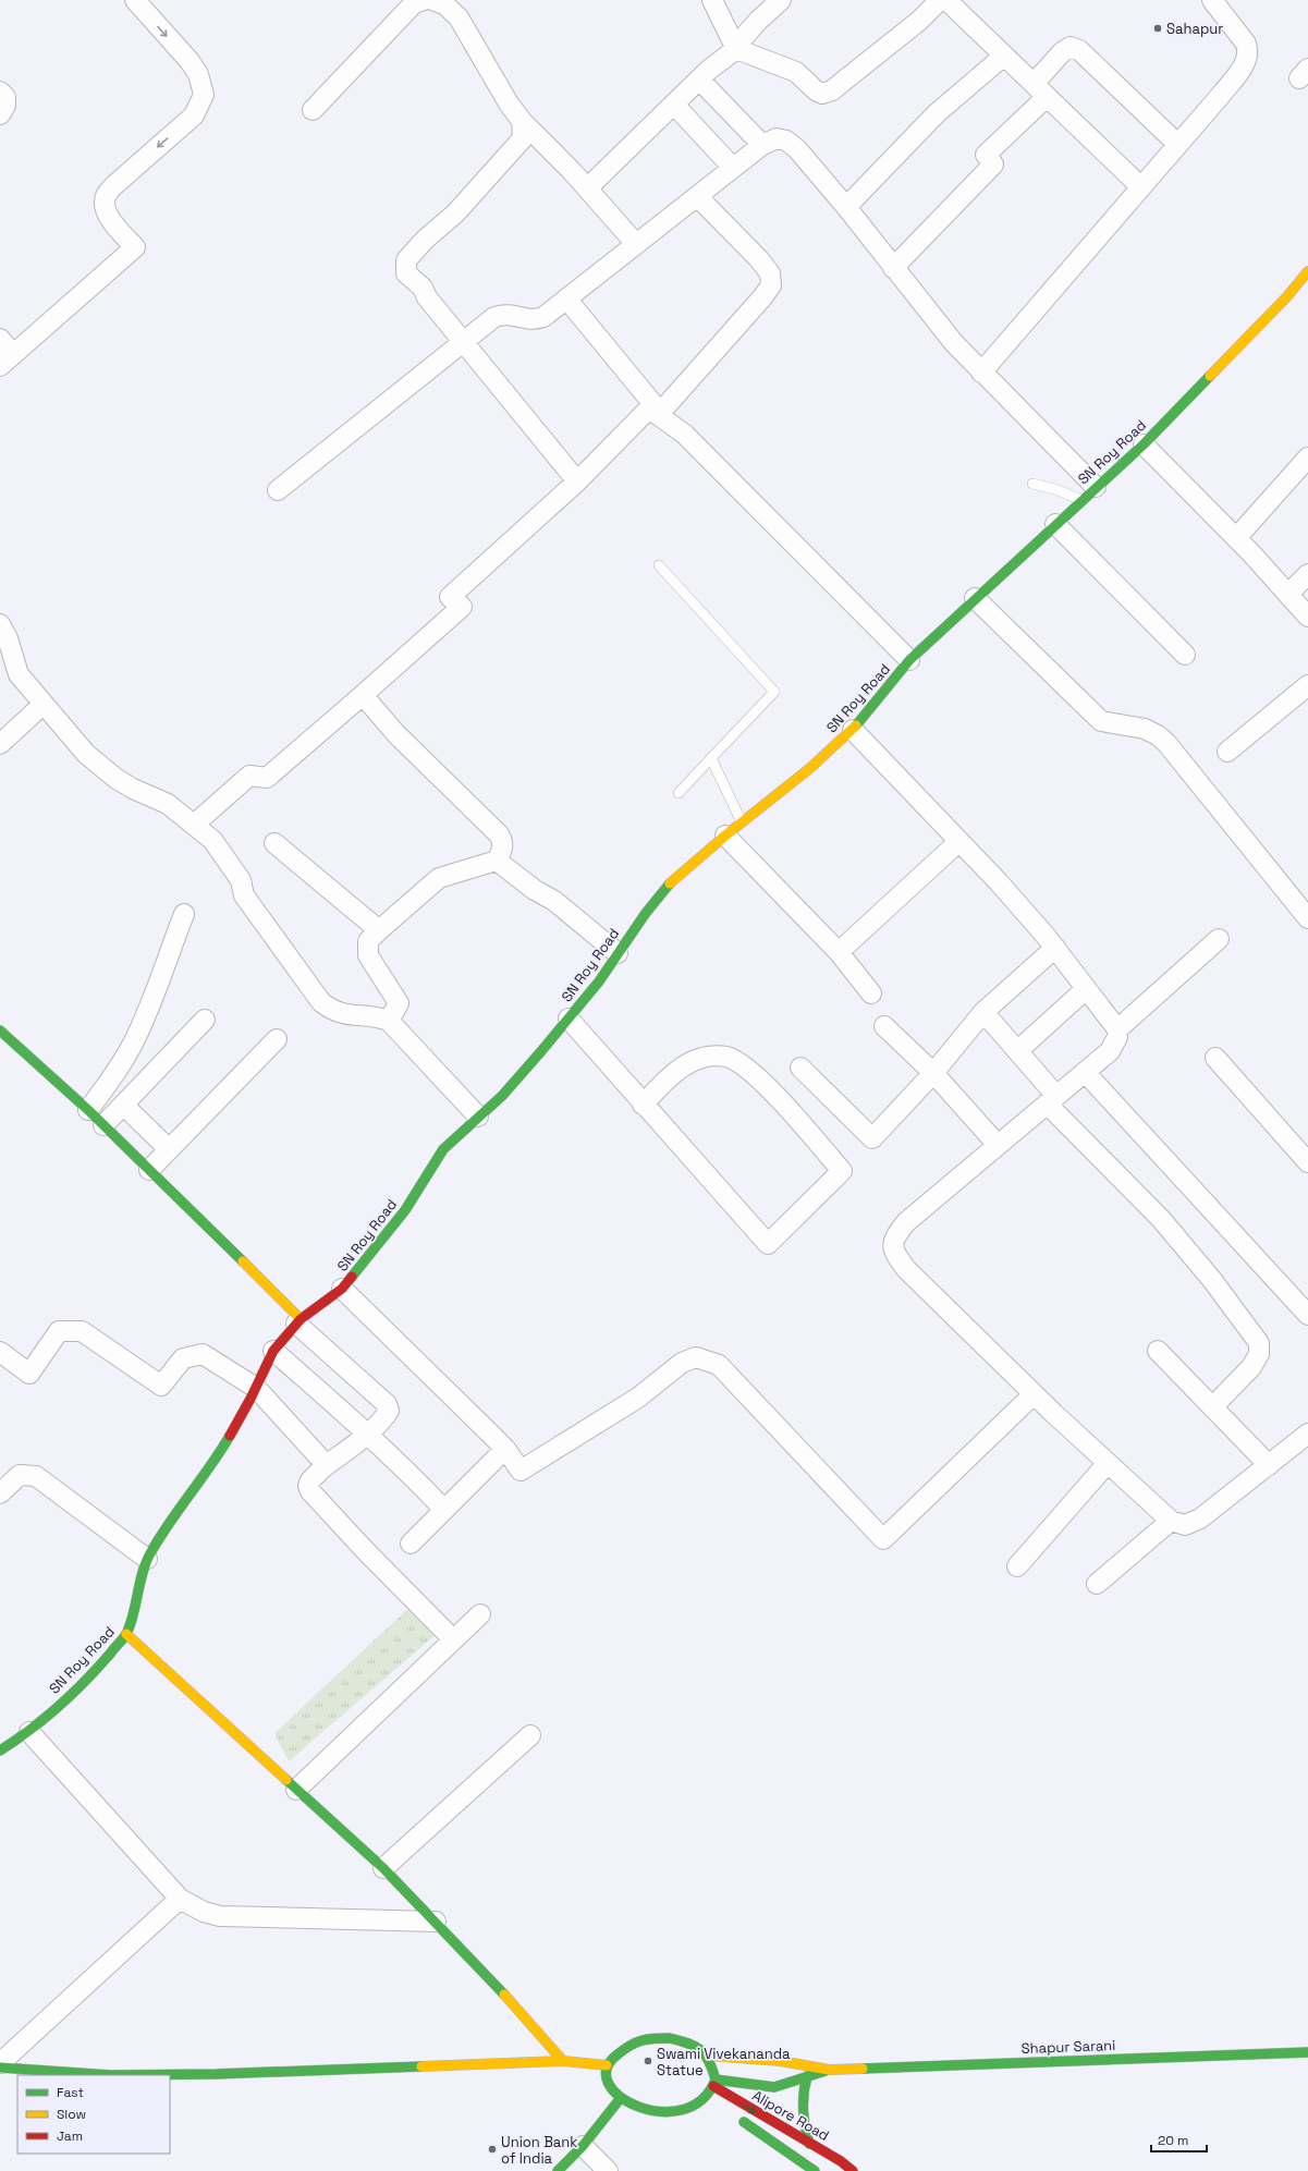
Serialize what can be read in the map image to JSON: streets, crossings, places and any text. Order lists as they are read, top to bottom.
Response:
{
  "streets": {
    "street": ["SN Roy Road", "Shapur Sarani", "Alipore Road"]
  },
  "places": ["Sahapur", "Swami Vivekananda Statue", "Union Bank of India"],
  "legend": ["Fast", "Slow", "Jam"],
  "scale_bar": "20 m"
}
